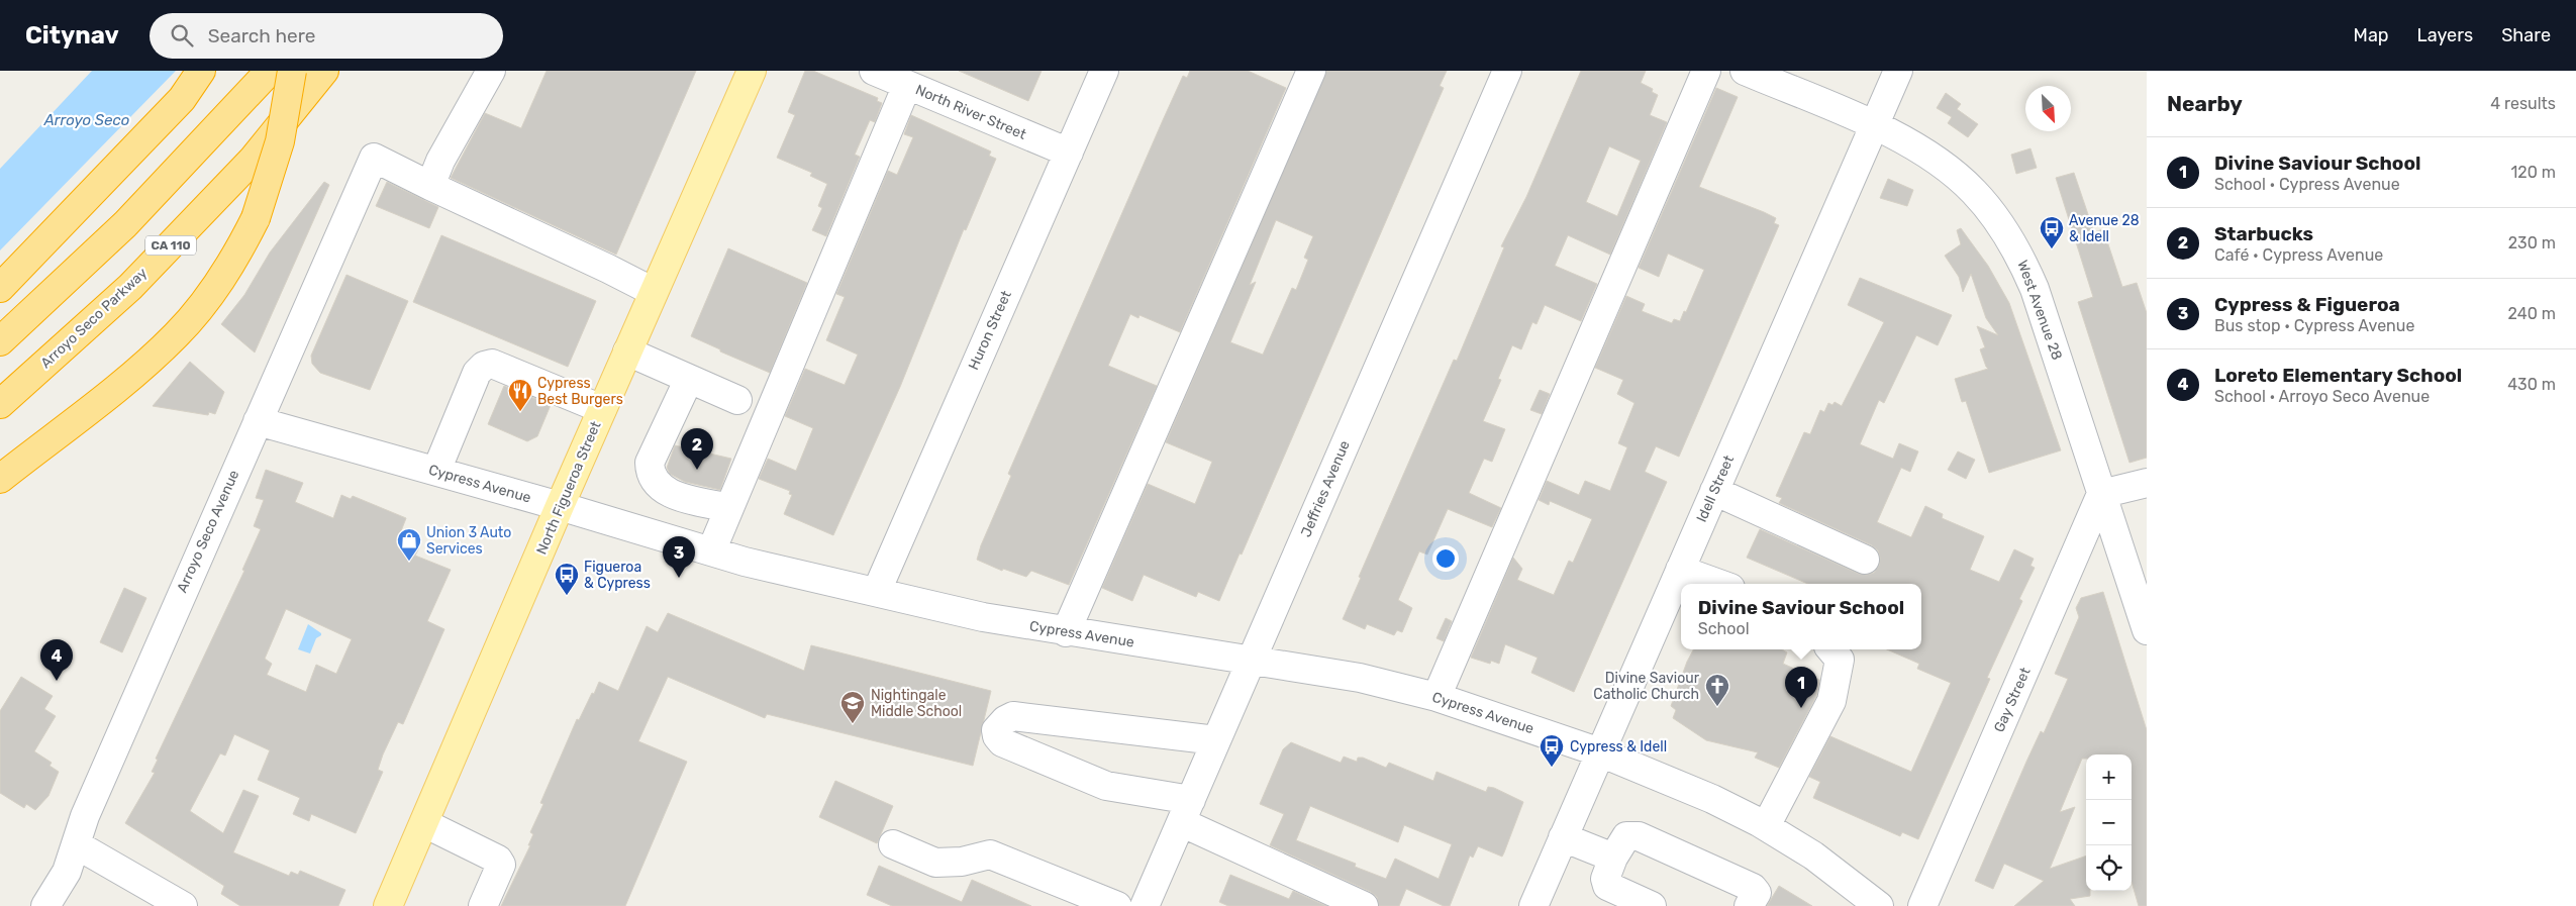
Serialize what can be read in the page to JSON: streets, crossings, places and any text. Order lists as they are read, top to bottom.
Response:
{
  "streets": {
    "highway": ["CA 110", "Arroyo Seco Parkway"],
    "main road": ["North Figueroa Street"],
    "street": [
      "North River Street",
      "West Avenue 28",
      "Huron Street",
      "Cypress Avenue",
      "Jeffries Avenue",
      "Idell Street",
      "Arroyo Seco Avenue",
      "Gay Street"
    ]
  },
  "crossings": [
    ["North River Street", "Huron Street"],
    ["West Avenue 28", "Idell Street"],
    ["West Avenue 28", "Gay Street"],
    ["Huron Street", "Cypress Avenue"],
    ["Cypress Avenue", "North Figueroa Street"],
    ["Cypress Avenue", "Jeffries Avenue"],
    ["Cypress Avenue", "Idell Street"],
    ["Cypress Avenue", "Arroyo Seco Avenue"]
  ],
  "water": ["Arroyo Seco"],
  "places": {
    "bus stop": ["Avenue 28 & Idell", "Figueroa & Cypress", "Cypress & Idell"],
    "restaurant": ["Cypress Best Burgers"],
    "shop": ["Union 3 Auto Services"],
    "church": ["Divine Saviour Catholic Church"],
    "school or university": ["Nightingale Middle School"]
  },
  "north": "bottom right",
  "page": {
    "header": "Citynav",
    "search": "Search here",
    "nav": ["Map", "Layers", "Share"],
    "heading": ["Nearby", "4 results"],
    "list": [
      {
        "mark": "1",
        "name": "Divine Saviour School",
        "note": "School · Cypress Avenue",
        "value": "120 m"
      },
      {
        "mark": "2",
        "name": "Starbucks",
        "note": "Café · Cypress Avenue",
        "value": "230 m"
      },
      {
        "mark": "3",
        "name": "Cypress & Figueroa",
        "note": "Bus stop · Cypress Avenue",
        "value": "240 m"
      },
      {
        "mark": "4",
        "name": "Loreto Elementary School",
        "note": "School · Arroyo Seco Avenue",
        "value": "430 m"
      }
    ],
    "pins": [
      "2",
      "3",
      "4",
      "1"
    ],
    "popup": ["Divine Saviour School", "School"],
    "map_buttons": ["+", "−"]
  }
}
